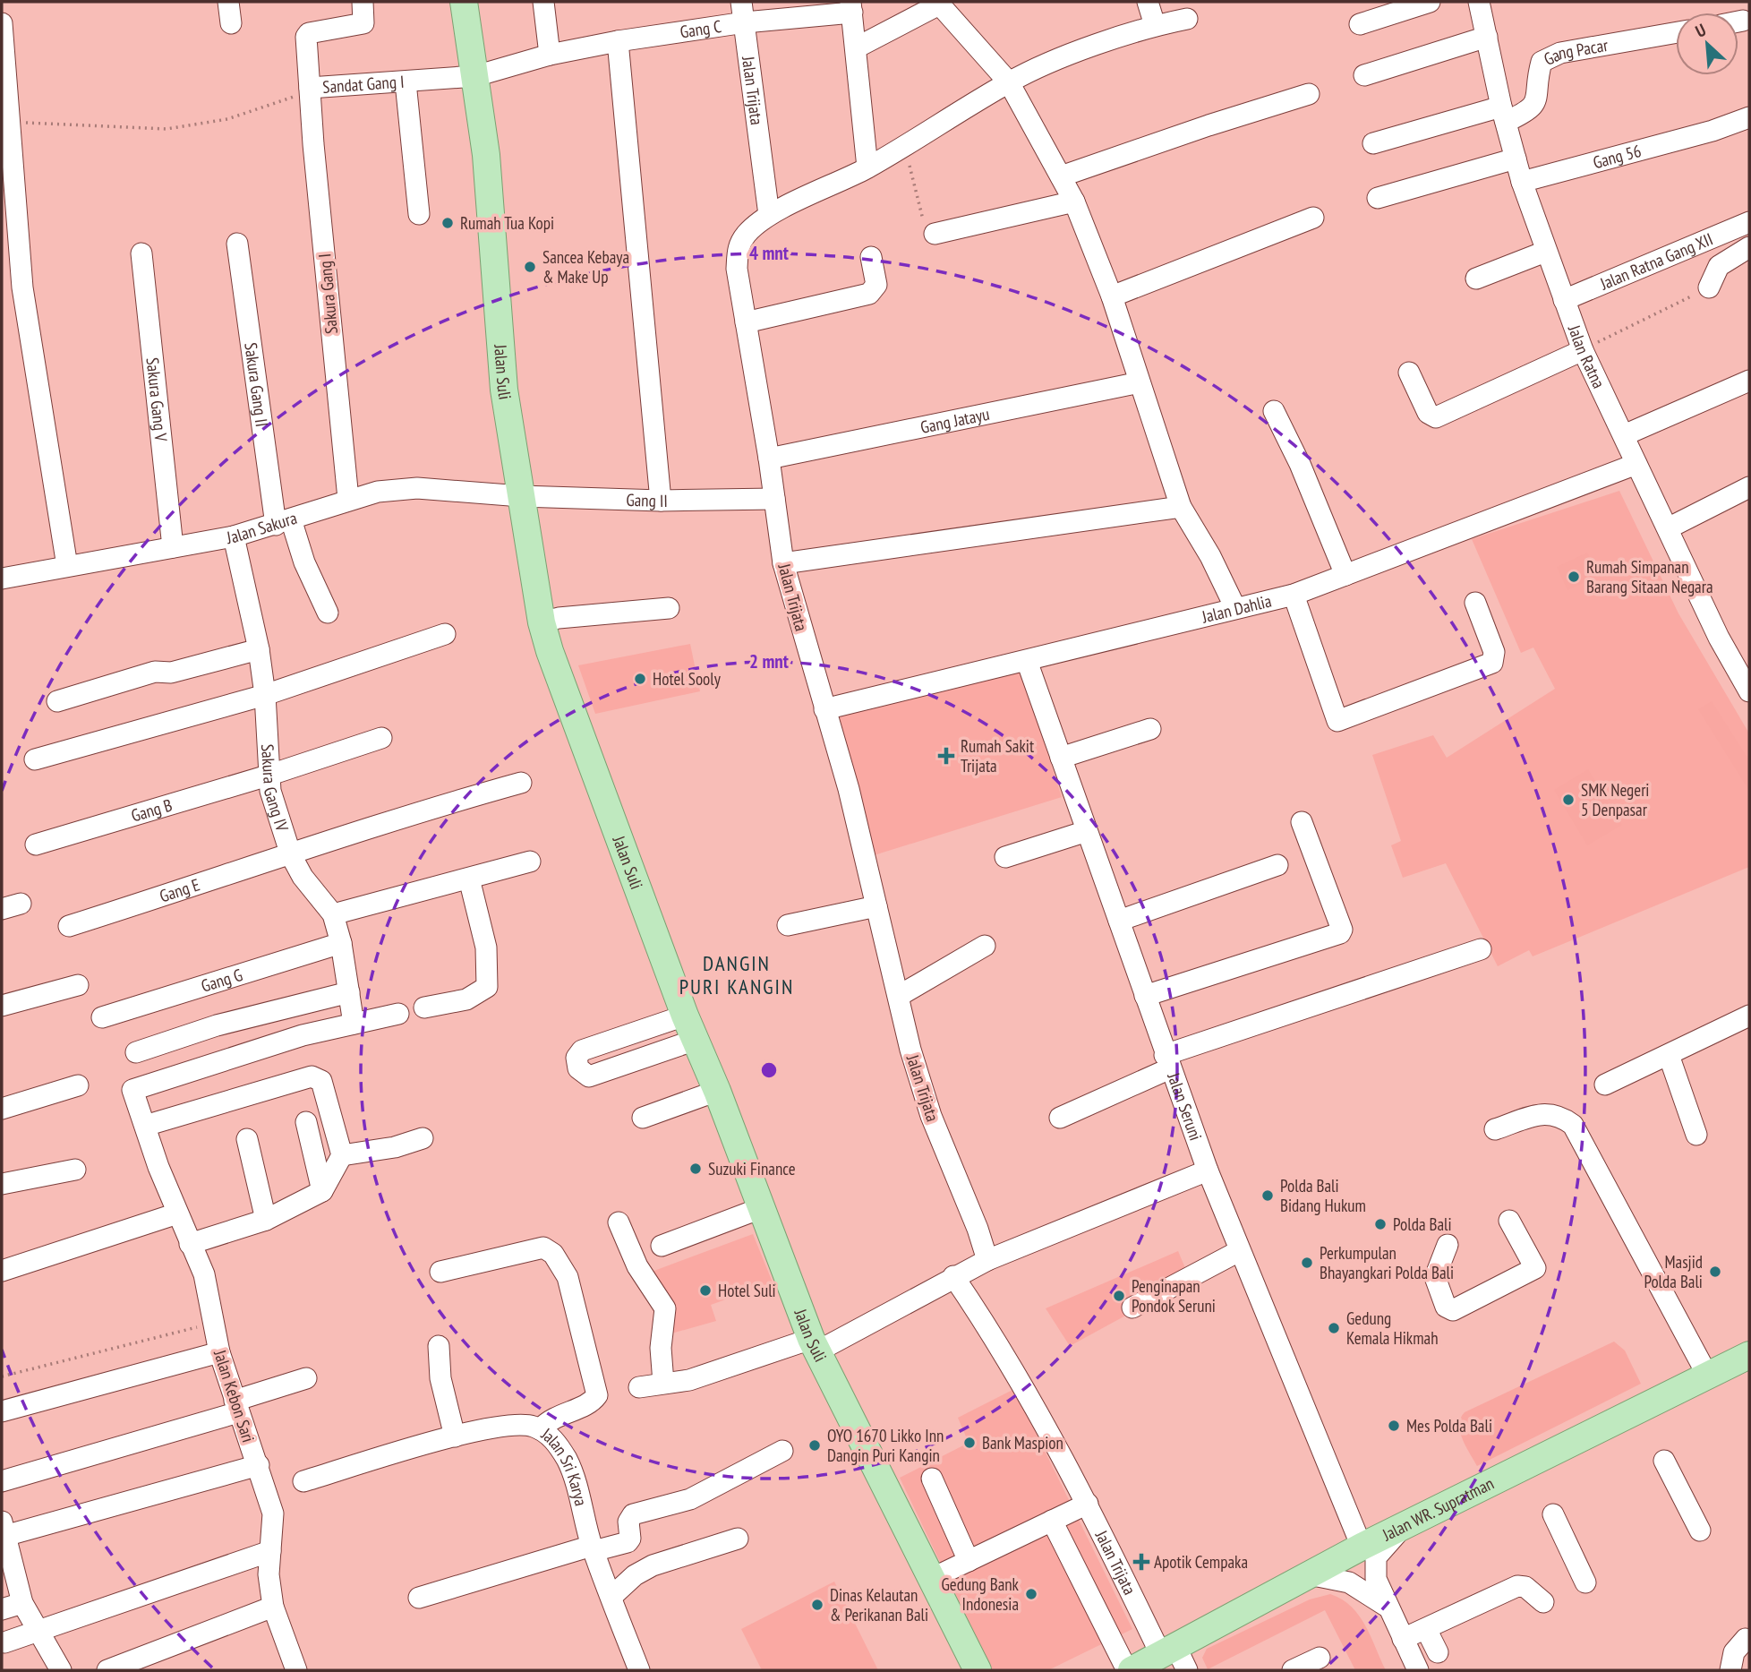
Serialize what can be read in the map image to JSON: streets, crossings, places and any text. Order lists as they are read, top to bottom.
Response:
{
  "streets": {
    "main road": ["Jalan Suli", "Jalan WR. Supratman"],
    "street": [
      "Gang C",
      "Gang Pacar",
      "Sandat Gang I",
      "Jalan Trijata",
      "Gang 56",
      "Jalan Ratna Gang XII",
      "Sakura Gang I",
      "Jalan Ratna",
      "Sakura Gang II",
      "Sakura Gang V",
      "Gang Jatayu",
      "Gang II",
      "Jalan Sakura",
      "Jalan Dahlia",
      "Sakura Gang IV",
      "Gang B",
      "Gang E",
      "Gang G",
      "Jalan Seruni",
      "Jalan Kebon Sari",
      "Jalan Sri Karya"
    ]
  },
  "crossings": [
    ["Gang C", "Sandat Gang I"],
    ["Gang C", "Jalan Trijata"],
    ["Gang Pacar", "Jalan Ratna"],
    ["Sandat Gang I", "Sakura Gang I"],
    ["Sandat Gang I", "Jalan Suli"],
    ["Jalan Trijata", "Gang Jatayu"],
    ["Jalan Trijata", "Gang II"],
    ["Jalan Trijata", "Jalan Dahlia"],
    ["Jalan Trijata", "Jalan WR. Supratman"],
    ["Gang 56", "Jalan Ratna"],
    ["Jalan Ratna Gang XII", "Jalan Ratna"],
    ["Sakura Gang I", "Jalan Sakura"],
    ["Jalan Ratna", "Jalan Dahlia"],
    ["Jalan Suli", "Gang II"],
    ["Jalan Suli", "Jalan Sakura"],
    ["Sakura Gang II", "Jalan Sakura"],
    ["Sakura Gang V", "Jalan Sakura"],
    ["Gang II", "Jalan Sakura"],
    ["Jalan Sakura", "Sakura Gang IV"],
    ["Jalan Dahlia", "Jalan Seruni"],
    ["Sakura Gang IV", "Gang B"],
    ["Sakura Gang IV", "Gang E"],
    ["Sakura Gang IV", "Gang G"],
    ["Sakura Gang IV", "Jalan Kebon Sari"],
    ["Jalan Seruni", "Jalan WR. Supratman"]
  ],
  "districts": ["DANGIN PURI KANGIN"],
  "places": {
    "other": [
      "Rumah Tua Kopi",
      "Sancea Kebaya & Make Up",
      "Rumah Simpanan Barang Sitaan Negara",
      "Hotel Sooly",
      "SMK Negeri 5 Denpasar",
      "Suzuki Finance",
      "Polda Bali Bidang Hukum",
      "Polda Bali",
      "Perkumpulan Bhayangkari Polda Bali",
      "Masjid Polda Bali",
      "Hotel Suli",
      "Penginapan Pondok Seruni",
      "Gedung Kemala Hikmah",
      "Mes Polda Bali",
      "Bank Maspion",
      "OYO 1670 Likko Inn Dangin Puri Kangin",
      "Gedung Bank Indonesia",
      "Dinas Kelautan & Perikanan Bali"
    ],
    "health": ["Rumah Sakit Trijata", "Apotik Cempaka"]
  },
  "north": "top left",
  "rings": ["4 mnt", "2 mnt"]
}
